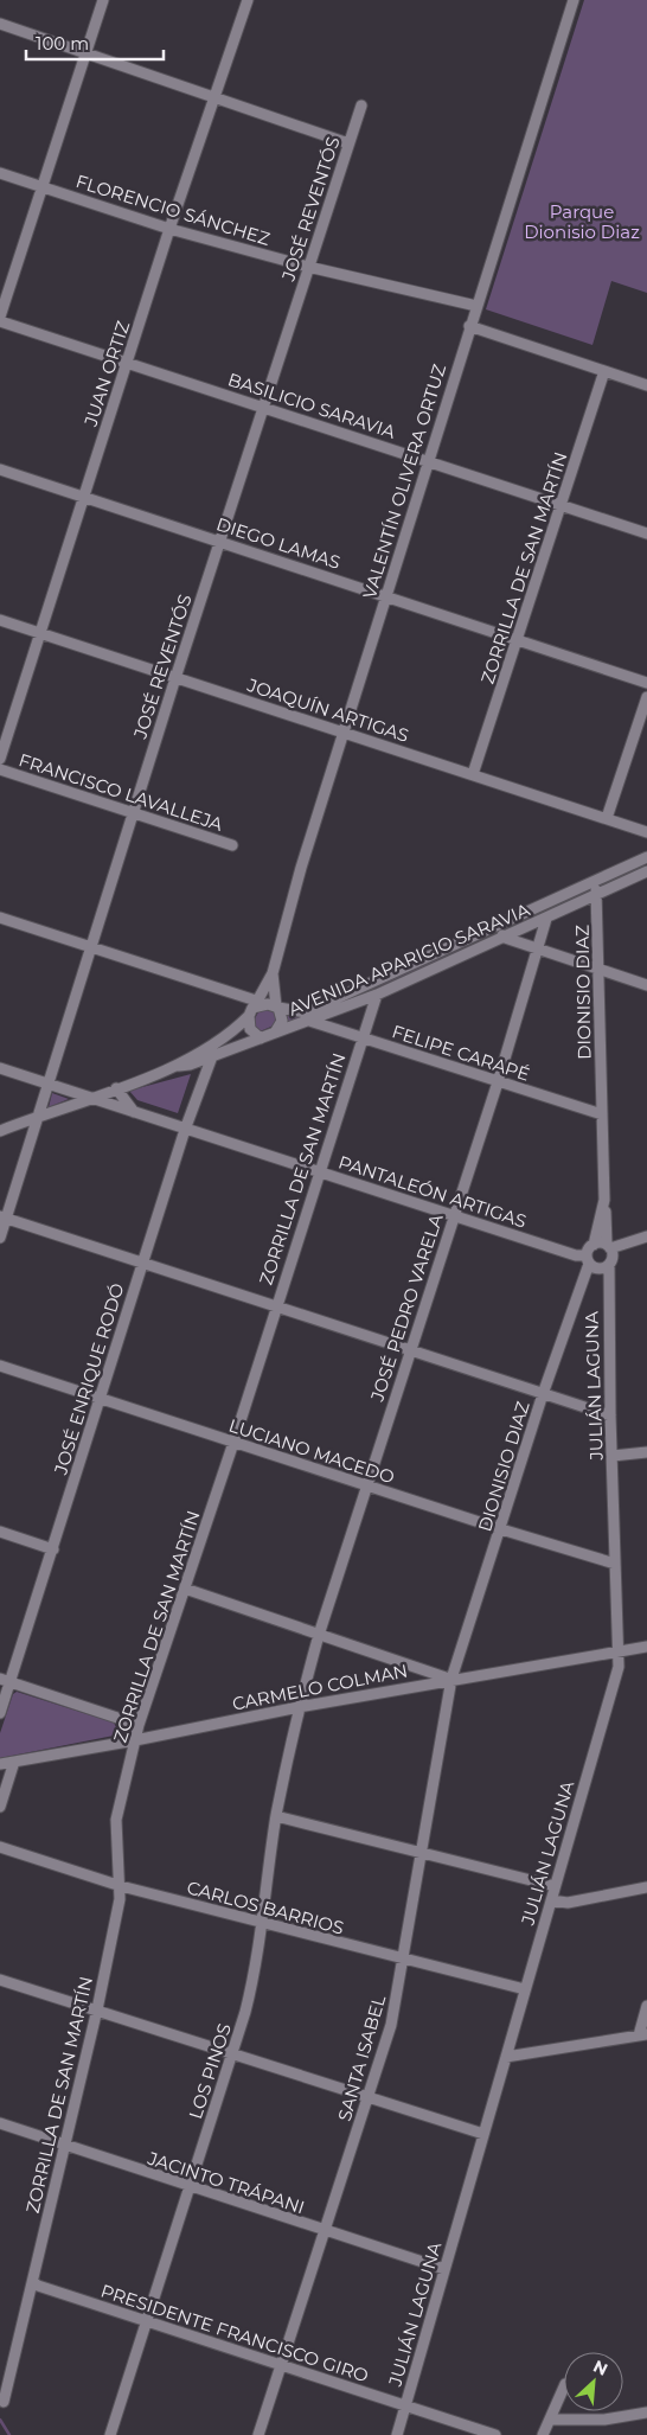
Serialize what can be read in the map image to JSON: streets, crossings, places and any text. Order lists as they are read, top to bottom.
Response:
{
  "streets": {
    "street": [
      "JOSÉ REVENTÓS",
      "FLORENCIO SÁNCHEZ",
      "JUAN ORTIZ",
      "BASILICIO SARAVIA",
      "VALENTÍN OLIVERA ORTUZ",
      "DIEGO LAMAS",
      "ZORRILLA DE SAN MARTÍN",
      "JOAQUÍN ARTIGAS",
      "FRANCISCO LAVALLEJA",
      "AVENIDA APARICIO SARAVIA",
      "DIONISIO DIAZ",
      "FELIPE CARAPÉ",
      "PANTALEÓN ARTIGAS",
      "JOSÉ PEDRO VARELA",
      "JOSÉ ENRIQUE RODÓ",
      "JULIÁN LAGUNA",
      "LUCIANO MACEDO",
      "CARMELO COLMAN",
      "CARLOS BARRIOS",
      "SANTA ISABEL",
      "LOS PINOS",
      "JACINTO TRÁPANI",
      "PRESIDENTE FRANCISCO GIRO"
    ]
  },
  "crossings": [
    ["JOSÉ REVENTÓS", "FLORENCIO SÁNCHEZ"],
    ["JOSÉ REVENTÓS", "BASILICIO SARAVIA"],
    ["JOSÉ REVENTÓS", "DIEGO LAMAS"],
    ["JOSÉ REVENTÓS", "JOAQUÍN ARTIGAS"],
    ["JOSÉ REVENTÓS", "FRANCISCO LAVALLEJA"],
    ["JOSÉ REVENTÓS", "AVENIDA APARICIO SARAVIA"],
    ["JOSÉ REVENTÓS", "PANTALEÓN ARTIGAS"],
    ["FLORENCIO SÁNCHEZ", "JUAN ORTIZ"],
    ["FLORENCIO SÁNCHEZ", "VALENTÍN OLIVERA ORTUZ"],
    ["JUAN ORTIZ", "BASILICIO SARAVIA"],
    ["JUAN ORTIZ", "DIEGO LAMAS"],
    ["JUAN ORTIZ", "JOAQUÍN ARTIGAS"],
    ["BASILICIO SARAVIA", "VALENTÍN OLIVERA ORTUZ"],
    ["BASILICIO SARAVIA", "ZORRILLA DE SAN MARTÍN"],
    ["VALENTÍN OLIVERA ORTUZ", "DIEGO LAMAS"],
    ["VALENTÍN OLIVERA ORTUZ", "JOAQUÍN ARTIGAS"],
    ["VALENTÍN OLIVERA ORTUZ", "AVENIDA APARICIO SARAVIA"],
    ["DIEGO LAMAS", "ZORRILLA DE SAN MARTÍN"],
    ["ZORRILLA DE SAN MARTÍN", "JOAQUÍN ARTIGAS"],
    ["ZORRILLA DE SAN MARTÍN", "AVENIDA APARICIO SARAVIA"],
    ["ZORRILLA DE SAN MARTÍN", "FELIPE CARAPÉ"],
    ["ZORRILLA DE SAN MARTÍN", "PANTALEÓN ARTIGAS"],
    ["ZORRILLA DE SAN MARTÍN", "LUCIANO MACEDO"],
    ["ZORRILLA DE SAN MARTÍN", "CARMELO COLMAN"],
    ["ZORRILLA DE SAN MARTÍN", "CARLOS BARRIOS"],
    ["ZORRILLA DE SAN MARTÍN", "JACINTO TRÁPANI"],
    ["ZORRILLA DE SAN MARTÍN", "PRESIDENTE FRANCISCO GIRO"],
    ["AVENIDA APARICIO SARAVIA", "DIONISIO DIAZ"],
    ["AVENIDA APARICIO SARAVIA", "FELIPE CARAPÉ"],
    ["AVENIDA APARICIO SARAVIA", "PANTALEÓN ARTIGAS"],
    ["AVENIDA APARICIO SARAVIA", "JOSÉ PEDRO VARELA"],
    ["AVENIDA APARICIO SARAVIA", "JOSÉ ENRIQUE RODÓ"],
    ["DIONISIO DIAZ", "FELIPE CARAPÉ"],
    ["DIONISIO DIAZ", "PANTALEÓN ARTIGAS"],
    ["DIONISIO DIAZ", "JULIÁN LAGUNA"],
    ["DIONISIO DIAZ", "LUCIANO MACEDO"],
    ["DIONISIO DIAZ", "CARMELO COLMAN"],
    ["DIONISIO DIAZ", "SANTA ISABEL"],
    ["FELIPE CARAPÉ", "JOSÉ PEDRO VARELA"],
    ["PANTALEÓN ARTIGAS", "JOSÉ PEDRO VARELA"],
    ["PANTALEÓN ARTIGAS", "JOSÉ ENRIQUE RODÓ"],
    ["PANTALEÓN ARTIGAS", "JULIÁN LAGUNA"],
    ["JOSÉ PEDRO VARELA", "LUCIANO MACEDO"],
    ["JOSÉ PEDRO VARELA", "CARMELO COLMAN"],
    ["JOSÉ PEDRO VARELA", "LOS PINOS"],
    ["JOSÉ ENRIQUE RODÓ", "LUCIANO MACEDO"],
    ["JULIÁN LAGUNA", "LUCIANO MACEDO"],
    ["JULIÁN LAGUNA", "CARMELO COLMAN"],
    ["JULIÁN LAGUNA", "CARLOS BARRIOS"],
    ["JULIÁN LAGUNA", "JACINTO TRÁPANI"],
    ["JULIÁN LAGUNA", "PRESIDENTE FRANCISCO GIRO"],
    ["CARMELO COLMAN", "SANTA ISABEL"],
    ["CARMELO COLMAN", "LOS PINOS"],
    ["CARLOS BARRIOS", "SANTA ISABEL"],
    ["CARLOS BARRIOS", "LOS PINOS"],
    ["SANTA ISABEL", "JACINTO TRÁPANI"],
    ["SANTA ISABEL", "PRESIDENTE FRANCISCO GIRO"],
    ["LOS PINOS", "JACINTO TRÁPANI"],
    ["LOS PINOS", "PRESIDENTE FRANCISCO GIRO"]
  ],
  "parks": ["Parque Dionisio Diaz"],
  "scale_bar": "100 m",
  "north": "top right"
}
